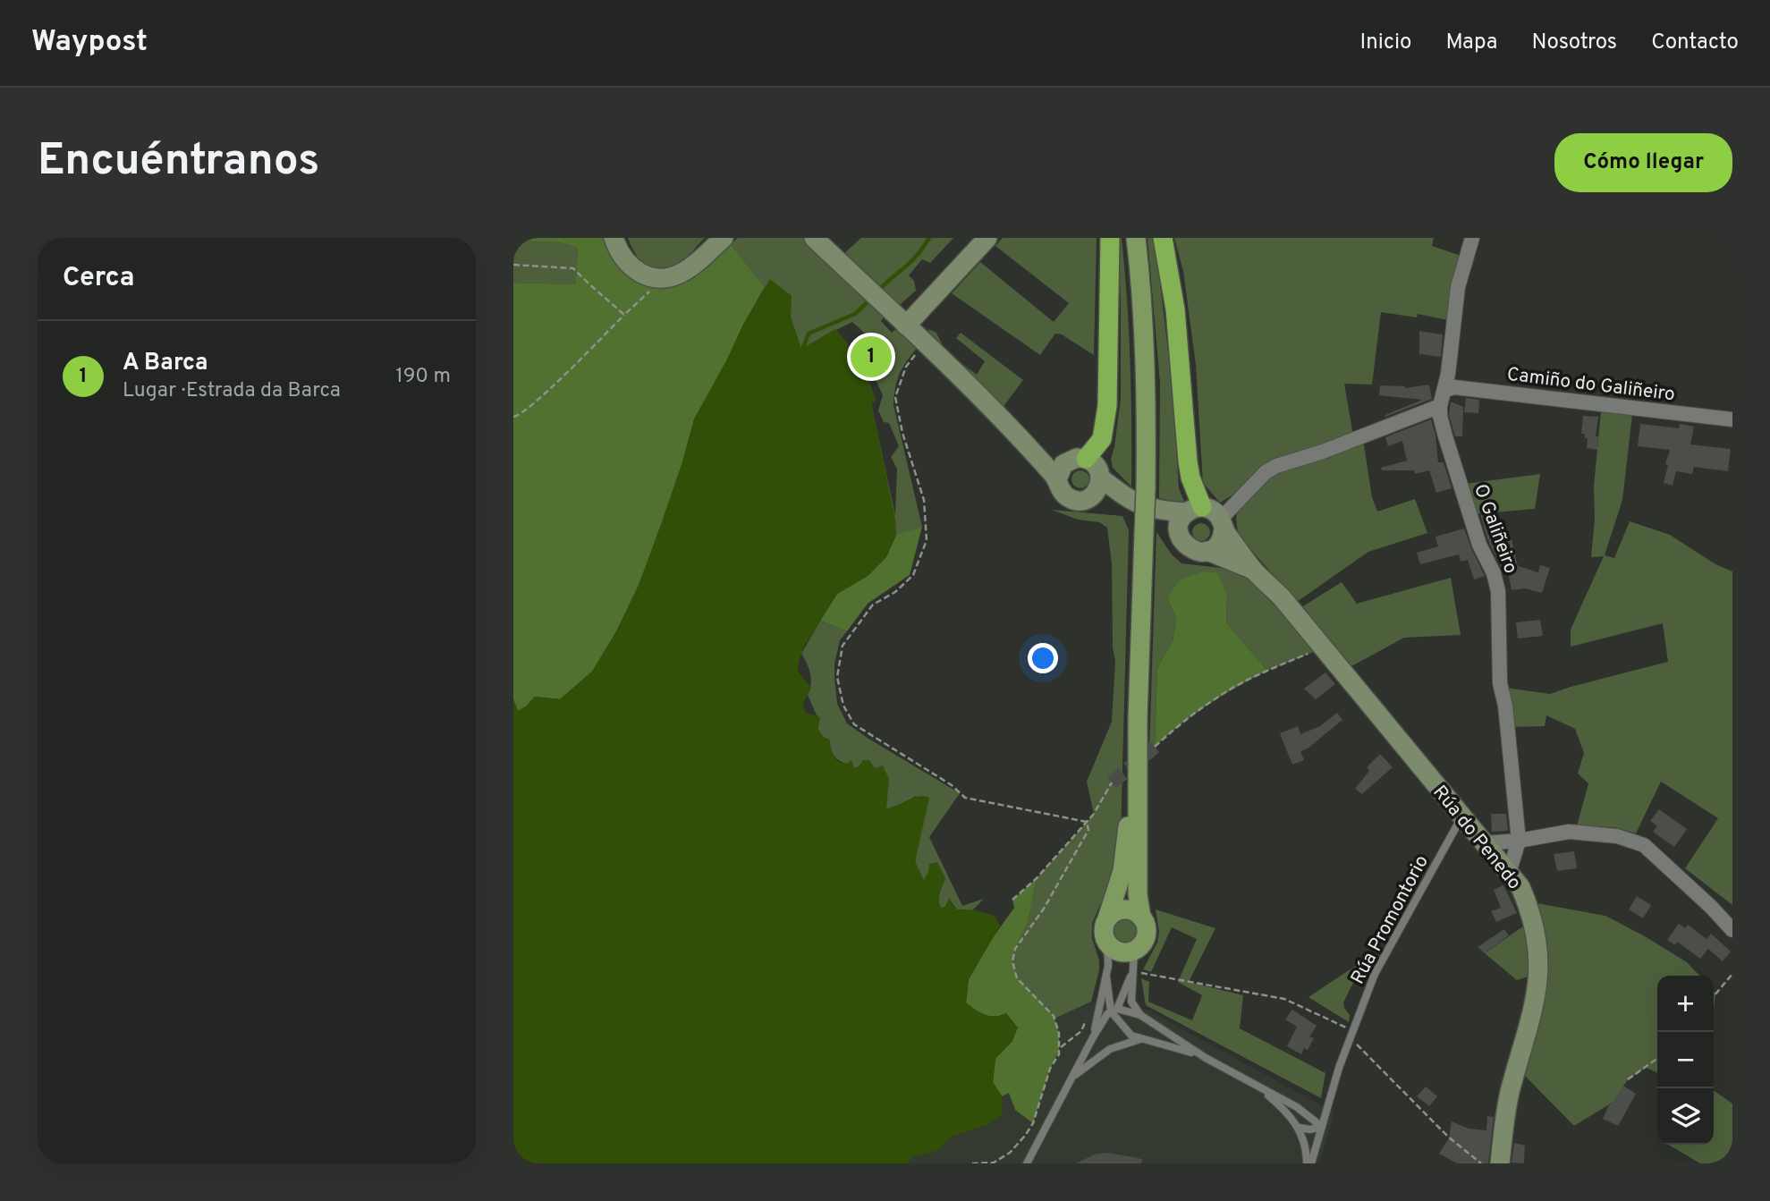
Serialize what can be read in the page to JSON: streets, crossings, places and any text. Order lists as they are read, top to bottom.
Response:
{
  "streets": {
    "street": ["Camiño do Galiñeiro", "O Galiñeiro", "Rúa do Penedo"],
    "lane": ["Rúa Promontorio"]
  },
  "crossings": [
    ["Camiño do Galiñeiro", "O Galiñeiro"],
    ["O Galiñeiro", "Rúa do Penedo"],
    ["Rúa do Penedo", "Rúa Promontorio"]
  ],
  "page": {
    "header": "Waypost",
    "nav": [
      "Inicio",
      "Mapa",
      "Nosotros",
      "Contacto"
    ],
    "buttons": "Cómo llegar",
    "title": "Encuéntranos",
    "heading": "Cerca",
    "list": [
      {
        "mark": "1",
        "name": "A Barca",
        "note": "Lugar · Estrada da Barca",
        "value": "190 m"
      }
    ],
    "pins": "1",
    "map_buttons": ["+", "−"]
  }
}
